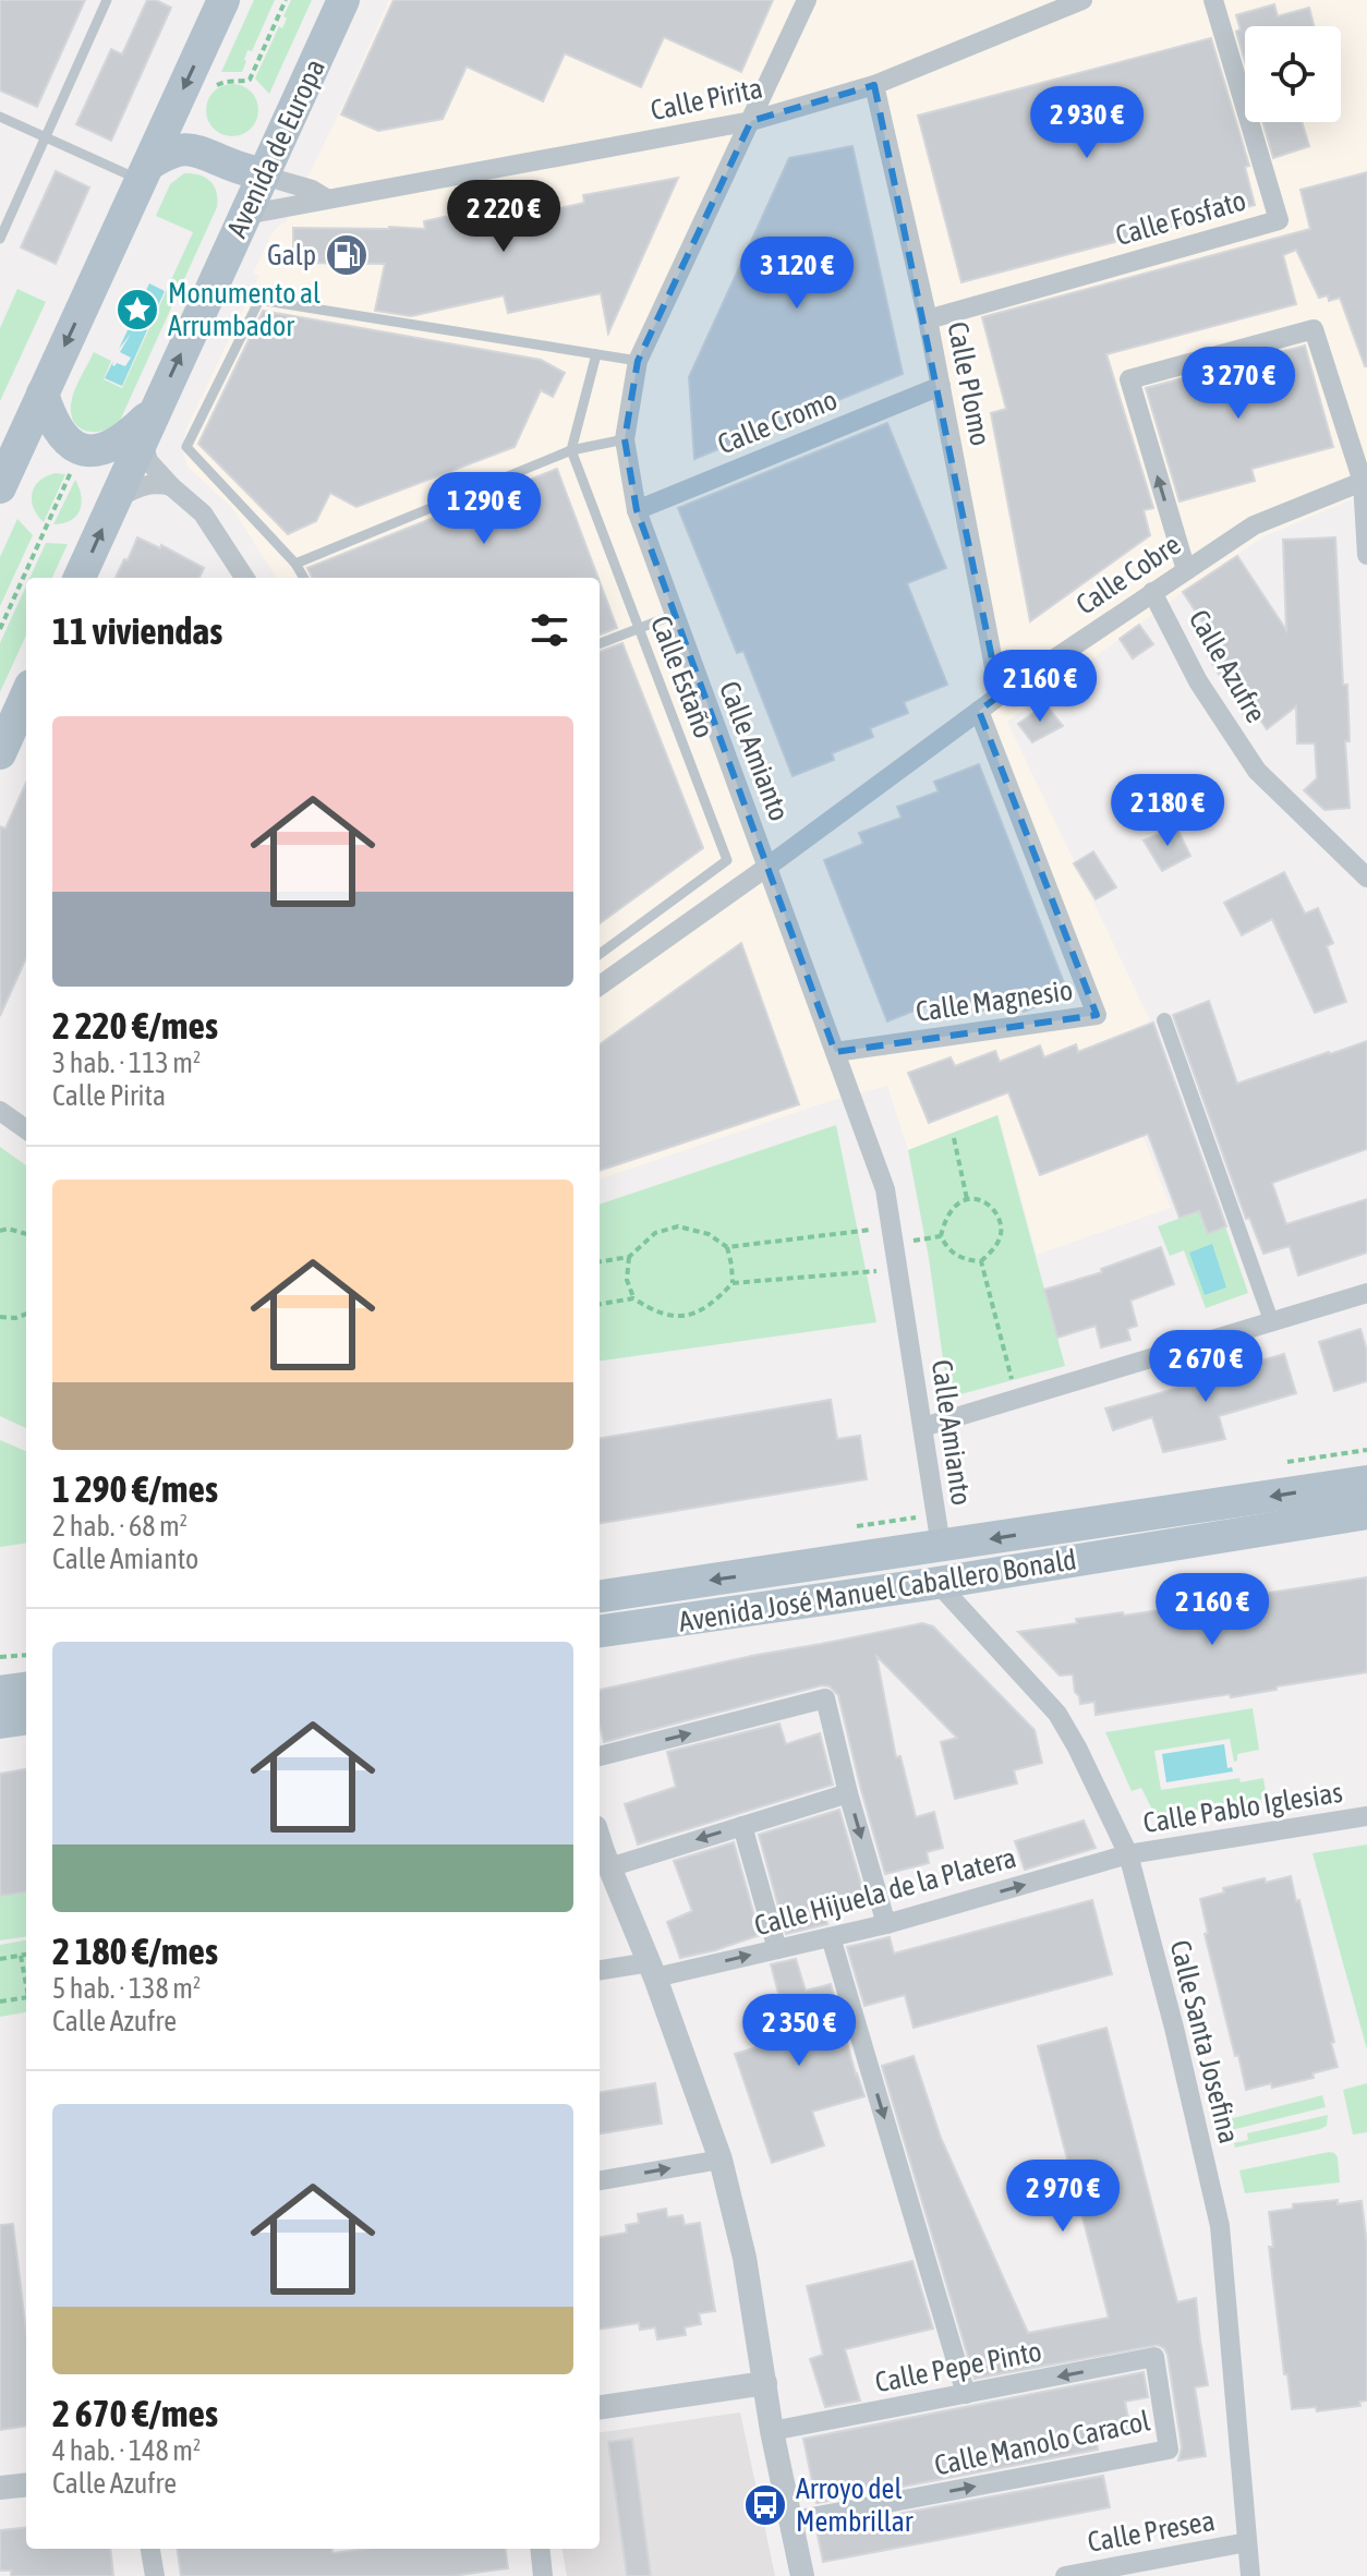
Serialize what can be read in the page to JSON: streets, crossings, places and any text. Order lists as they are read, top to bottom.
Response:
{
  "streets": {
    "main road": ["Avenida de Europa", "Avenida José Manuel Caballero Bonald"],
    "street": [
      "Calle Pirita",
      "Calle Fosfato",
      "Calle Plomo",
      "Calle Cromo",
      "Calle Cobre",
      "Calle Azufre",
      "Calle Amianto",
      "Calle Magnesio",
      "Calle Pablo Iglesias",
      "Calle Hijuela de la Platera",
      "Calle Santa Josefina",
      "Calle Pepe Pinto",
      "Calle Manolo Caracol",
      "Calle Presea"
    ],
    "lane": ["Calle Estaño"]
  },
  "crossings": [
    ["Calle Pirita", "Avenida de Europa"],
    ["Calle Pirita", "Calle Plomo"],
    ["Calle Pirita", "Calle Amianto"],
    ["Calle Fosfato", "Calle Plomo"],
    ["Calle Plomo", "Calle Cromo"],
    ["Calle Plomo", "Calle Cobre"],
    ["Calle Cromo", "Calle Amianto"],
    ["Calle Cobre", "Calle Azufre"],
    ["Calle Cobre", "Calle Amianto"],
    ["Calle Cobre", "Calle Magnesio"],
    ["Calle Amianto", "Calle Magnesio"],
    ["Calle Amianto", "Avenida José Manuel Caballero Bonald"],
    ["Avenida José Manuel Caballero Bonald", "Calle Santa Josefina"],
    ["Calle Pablo Iglesias", "Calle Hijuela de la Platera"],
    ["Calle Pablo Iglesias", "Calle Santa Josefina"],
    ["Calle Hijuela de la Platera", "Calle Santa Josefina"],
    ["Calle Santa Josefina", "Calle Presea"],
    ["Calle Pepe Pinto", "Calle Manolo Caracol"]
  ],
  "one_way": ["Calle Pepe Pinto", "Calle Manolo Caracol"],
  "places": {
    "fuel station": ["Galp"],
    "place": ["Monumento al Arrumbador"],
    "bus stop": ["Arroyo del Membrillar"]
  },
  "page": {
    "price": [
      "2 930 €",
      "2 220 €",
      "3 120 €",
      "3 270 €",
      "1 290 €",
      "2 160 €",
      "2 180 €",
      "2 670 €",
      "2 160 €",
      "2 350 €",
      "2 970 €"
    ],
    "heading": "11 viviendas",
    "list": [
      {
        "name": "2 220 €/mes",
        "note": "3 hab. · 113 m² · Calle Pirita"
      },
      {
        "name": "1 290 €/mes",
        "note": "2 hab. · 68 m² · Calle Amianto"
      },
      {
        "name": "2 180 €/mes",
        "note": "5 hab. · 138 m² · Calle Azufre"
      },
      {
        "name": "2 670 €/mes",
        "note": "4 hab. · 148 m² · Calle Azufre"
      }
    ]
  }
}
